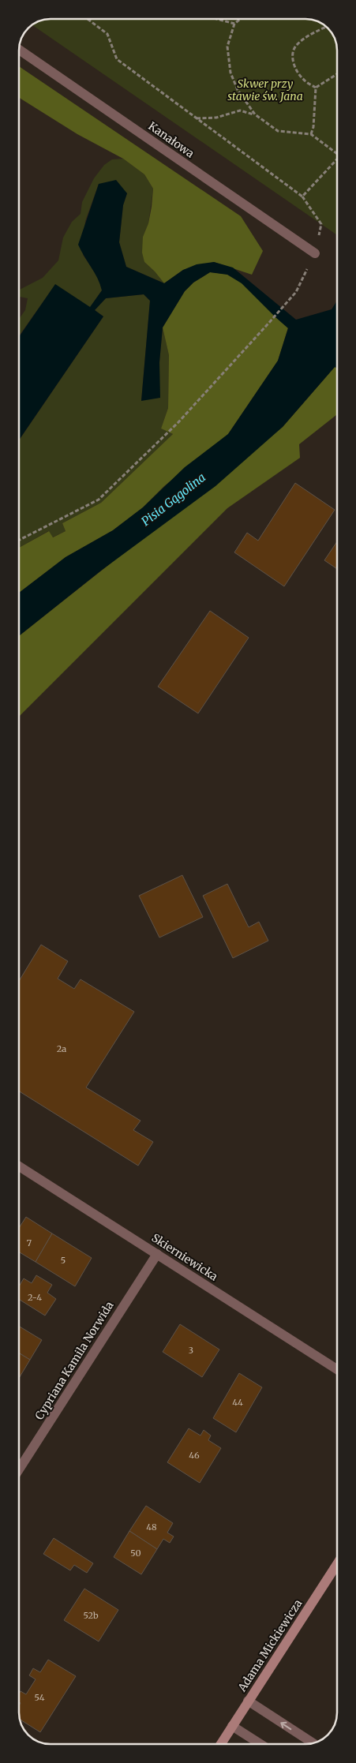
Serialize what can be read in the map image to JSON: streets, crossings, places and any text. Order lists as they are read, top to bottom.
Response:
{
  "streets": {
    "street": [
      "Kanałowa",
      "Skierniewicka",
      "Cypriana Kamila Norwida",
      "Adama Mickiewicza"
    ]
  },
  "crossings": [
    ["Skierniewicka", "Cypriana Kamila Norwida"]
  ],
  "water": ["Pisia Gągolina"],
  "parks": ["Skwer przy stawie św. Jana"],
  "house_numbers": [
    "2a",
    "7",
    "5",
    "2-4",
    "3",
    "44",
    "46",
    "48",
    "50",
    "52b",
    "54"
  ]
}
